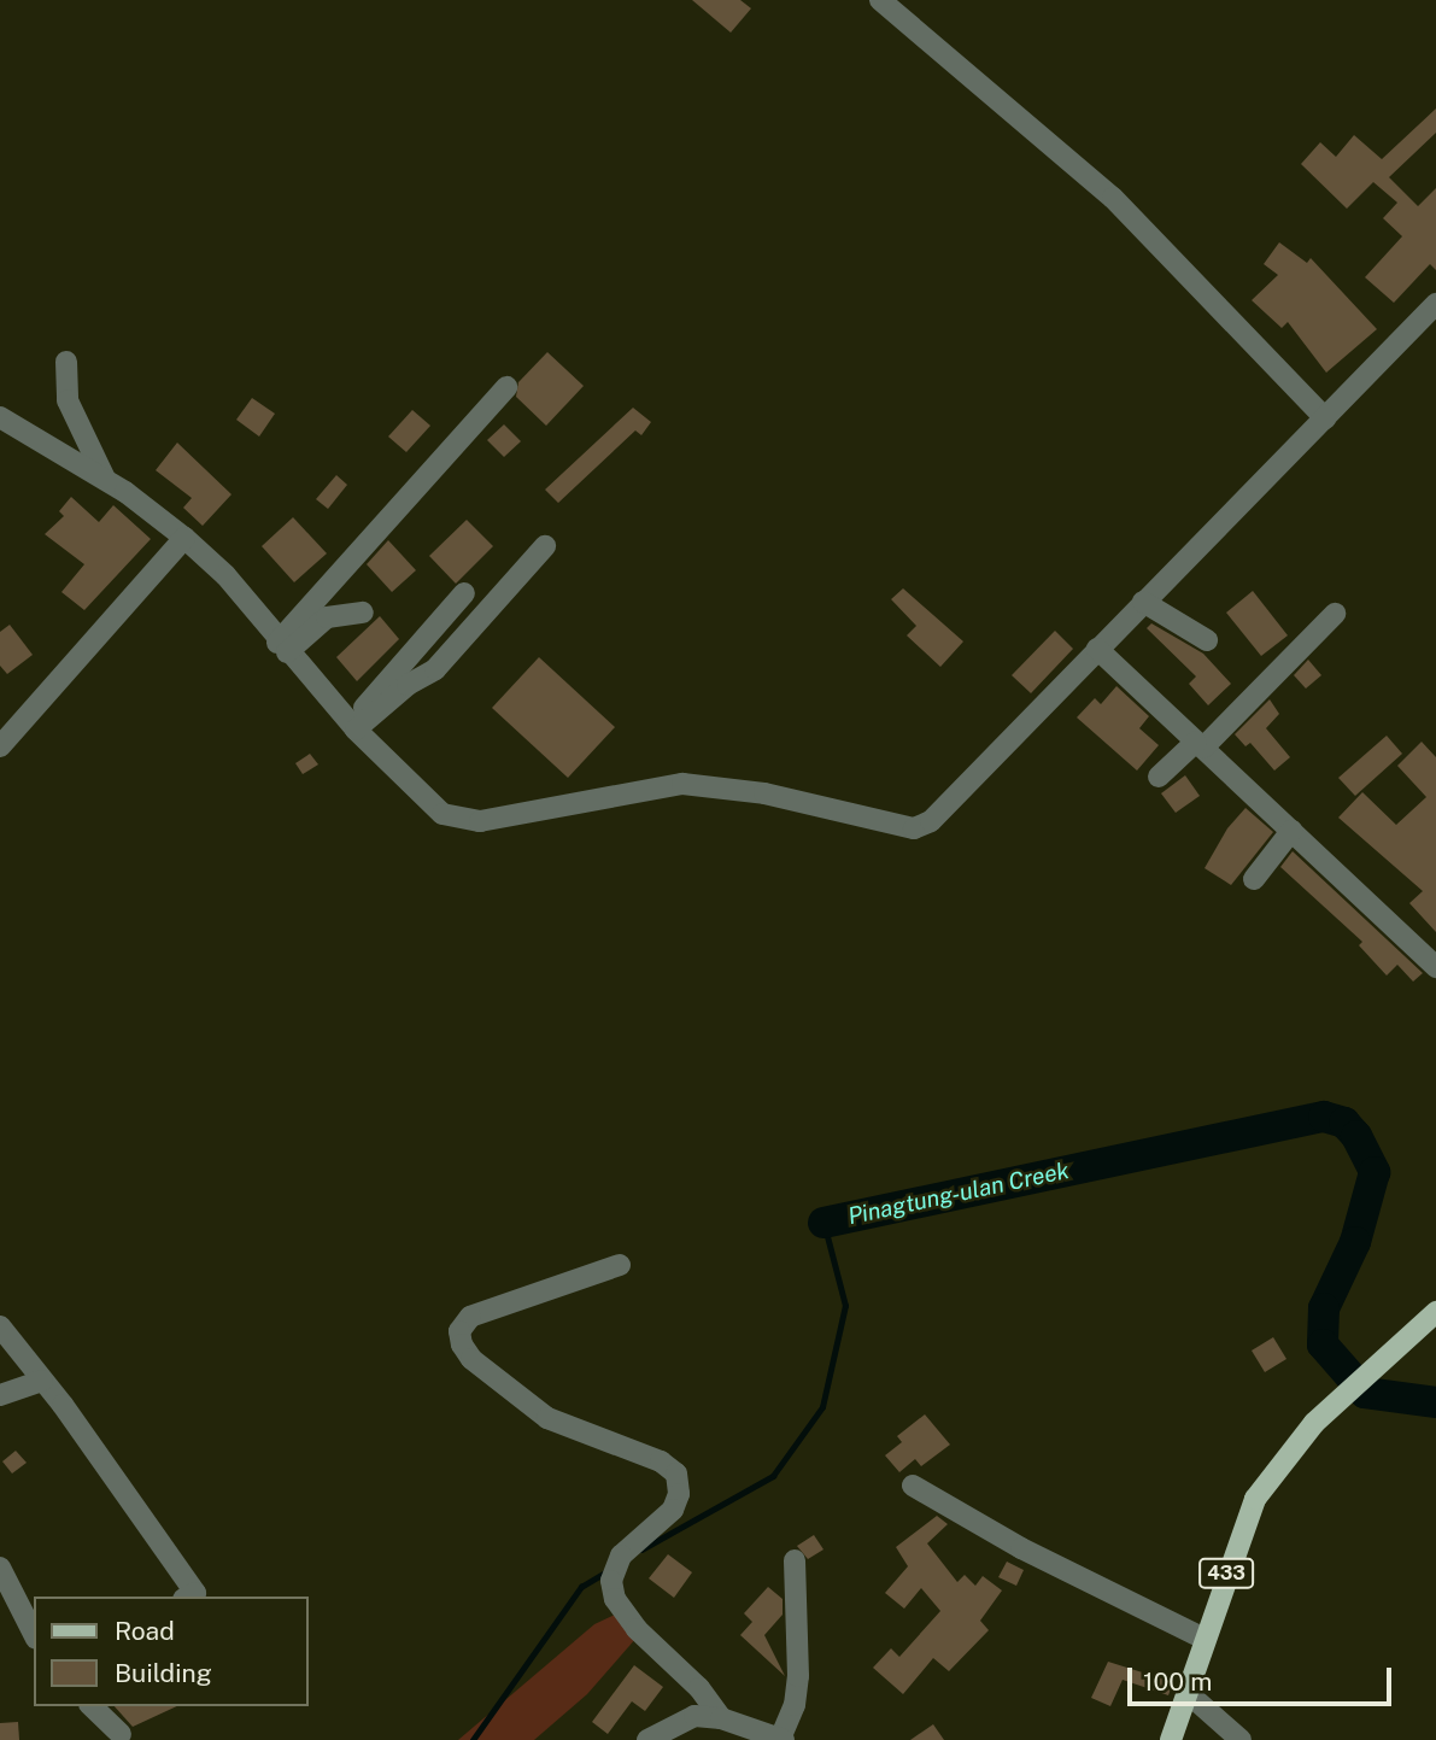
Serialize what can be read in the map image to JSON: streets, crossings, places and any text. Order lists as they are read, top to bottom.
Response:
{
  "streets": {
    "main road": ["433"]
  },
  "water": ["Pinagtung-ulan Creek"],
  "legend": ["Road", "Building"],
  "scale_bar": "100 m"
}
